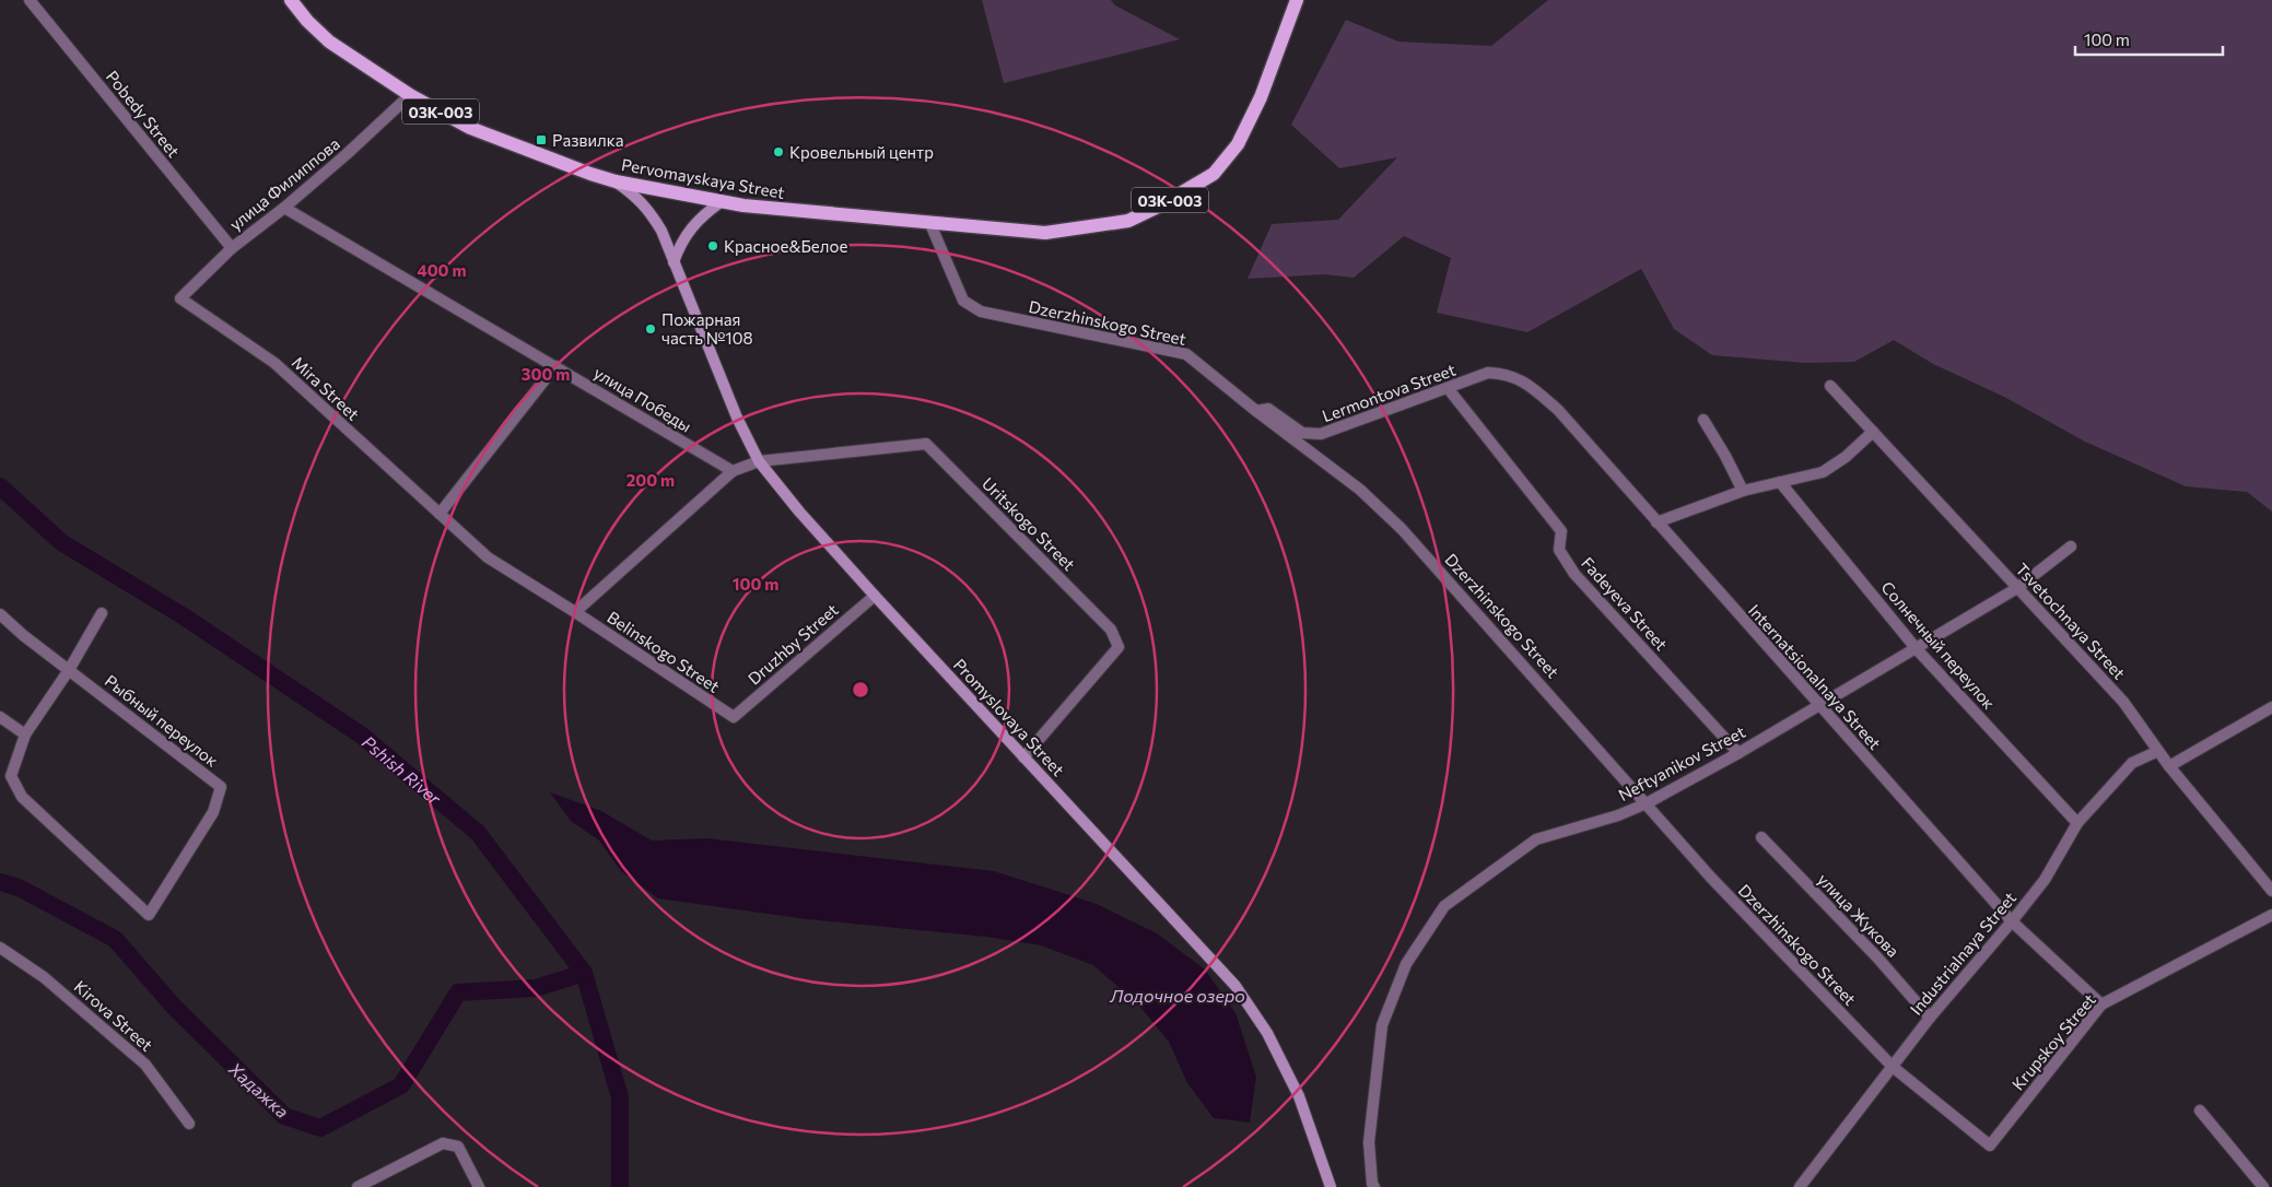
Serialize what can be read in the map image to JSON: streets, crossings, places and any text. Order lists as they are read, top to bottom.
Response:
{
  "streets": {
    "main road": ["03К-003", "Pervomayskaya Street", "Promyslovaya Street"],
    "street": [
      "Pobedy Street",
      "улица Филиппова",
      "Dzerzhinskogo Street",
      "Mira Street",
      "Lermontova Street",
      "улица Победы",
      "Uritskogo Street",
      "Fadeyeva Street",
      "Tsvetochnaya Street",
      "Druzhby Street",
      "Солнечный переулок",
      "Belinskogo Street",
      "Internatsionalnaya Street",
      "Рыбный переулок",
      "Neftyanikov Street",
      "улица Жукова",
      "Industrialnaya Street",
      "Kirova Street",
      "Krupskoy Street"
    ]
  },
  "crossings": [
    ["03К-003", "Pervomayskaya Street"],
    ["03К-003", "Dzerzhinskogo Street"],
    ["Pobedy Street", "улица Филиппова"],
    ["Pervomayskaya Street", "улица Филиппова"],
    ["Pervomayskaya Street", "Dzerzhinskogo Street"],
    ["Pervomayskaya Street", "Promyslovaya Street"],
    ["улица Филиппова", "Mira Street"],
    ["улица Филиппова", "улица Победы"],
    ["Dzerzhinskogo Street", "Lermontova Street"],
    ["Dzerzhinskogo Street", "Neftyanikov Street"],
    ["Dzerzhinskogo Street", "Industrialnaya Street"],
    ["Dzerzhinskogo Street", "Krupskoy Street"],
    ["Mira Street", "Belinskogo Street"],
    ["Lermontova Street", "Fadeyeva Street"],
    ["Lermontova Street", "Internatsionalnaya Street"],
    ["Uritskogo Street", "Promyslovaya Street"],
    ["Fadeyeva Street", "Neftyanikov Street"],
    ["Tsvetochnaya Street", "Neftyanikov Street"],
    ["Tsvetochnaya Street", "Industrialnaya Street"],
    ["Druzhby Street", "Belinskogo Street"],
    ["Druzhby Street", "Promyslovaya Street"],
    ["Солнечный переулок", "Neftyanikov Street"],
    ["Солнечный переулок", "Industrialnaya Street"],
    ["Internatsionalnaya Street", "Neftyanikov Street"],
    ["Internatsionalnaya Street", "Industrialnaya Street"],
    ["Internatsionalnaya Street", "Krupskoy Street"],
    ["улица Жукова", "Industrialnaya Street"]
  ],
  "water": ["Pshish River", "Лодочное озеро", "Хадажка"],
  "places": {
    "transit": ["Развилка"],
    "other": ["Кровельный центр", "Красное&Белое", "Пожарная часть №108"]
  },
  "scale_bar": "100 m",
  "rings": [
    "400 m",
    "300 m",
    "200 m",
    "100 m"
  ]
}
